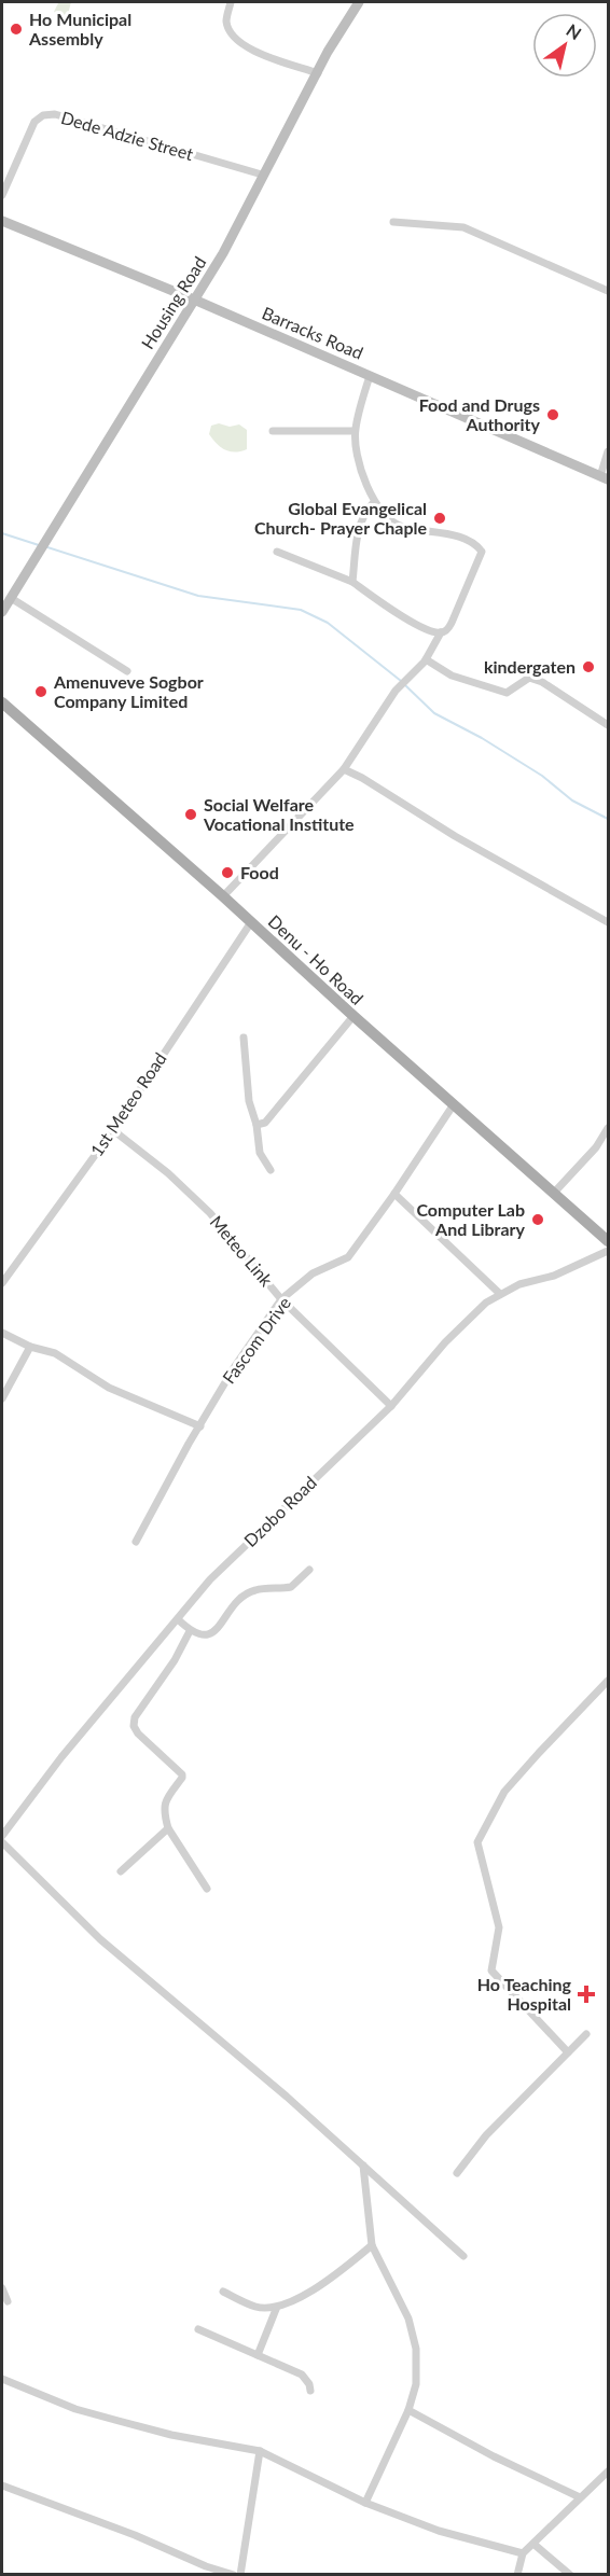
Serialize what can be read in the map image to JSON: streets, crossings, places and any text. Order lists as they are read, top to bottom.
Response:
{
  "streets": {
    "main road": ["Denu - Ho Road"],
    "street": [
      "Dede Adzie Street",
      "Housing Road",
      "Barracks Road",
      "1st Meteo Road",
      "Meteo Link",
      "Fascom Drive",
      "Dzobo Road"
    ]
  },
  "crossings": [
    ["Dede Adzie Street", "Housing Road"],
    ["Housing Road", "Barracks Road"],
    ["Denu - Ho Road", "1st Meteo Road"],
    ["Denu - Ho Road", "Fascom Drive"],
    ["1st Meteo Road", "Meteo Link"],
    ["Meteo Link", "Fascom Drive"],
    ["Meteo Link", "Dzobo Road"]
  ],
  "places": {
    "other": [
      "Ho Municipal Assembly",
      "Food and Drugs Authority",
      "Global Evangelical Church- Prayer Chaple",
      "kindergaten",
      "Amenuveve Sogbor Company Limited",
      "Social Welfare Vocational Institute",
      "Food",
      "Computer Lab And Library"
    ],
    "health": ["Ho Teaching Hospital"]
  },
  "north": "top right"
}
